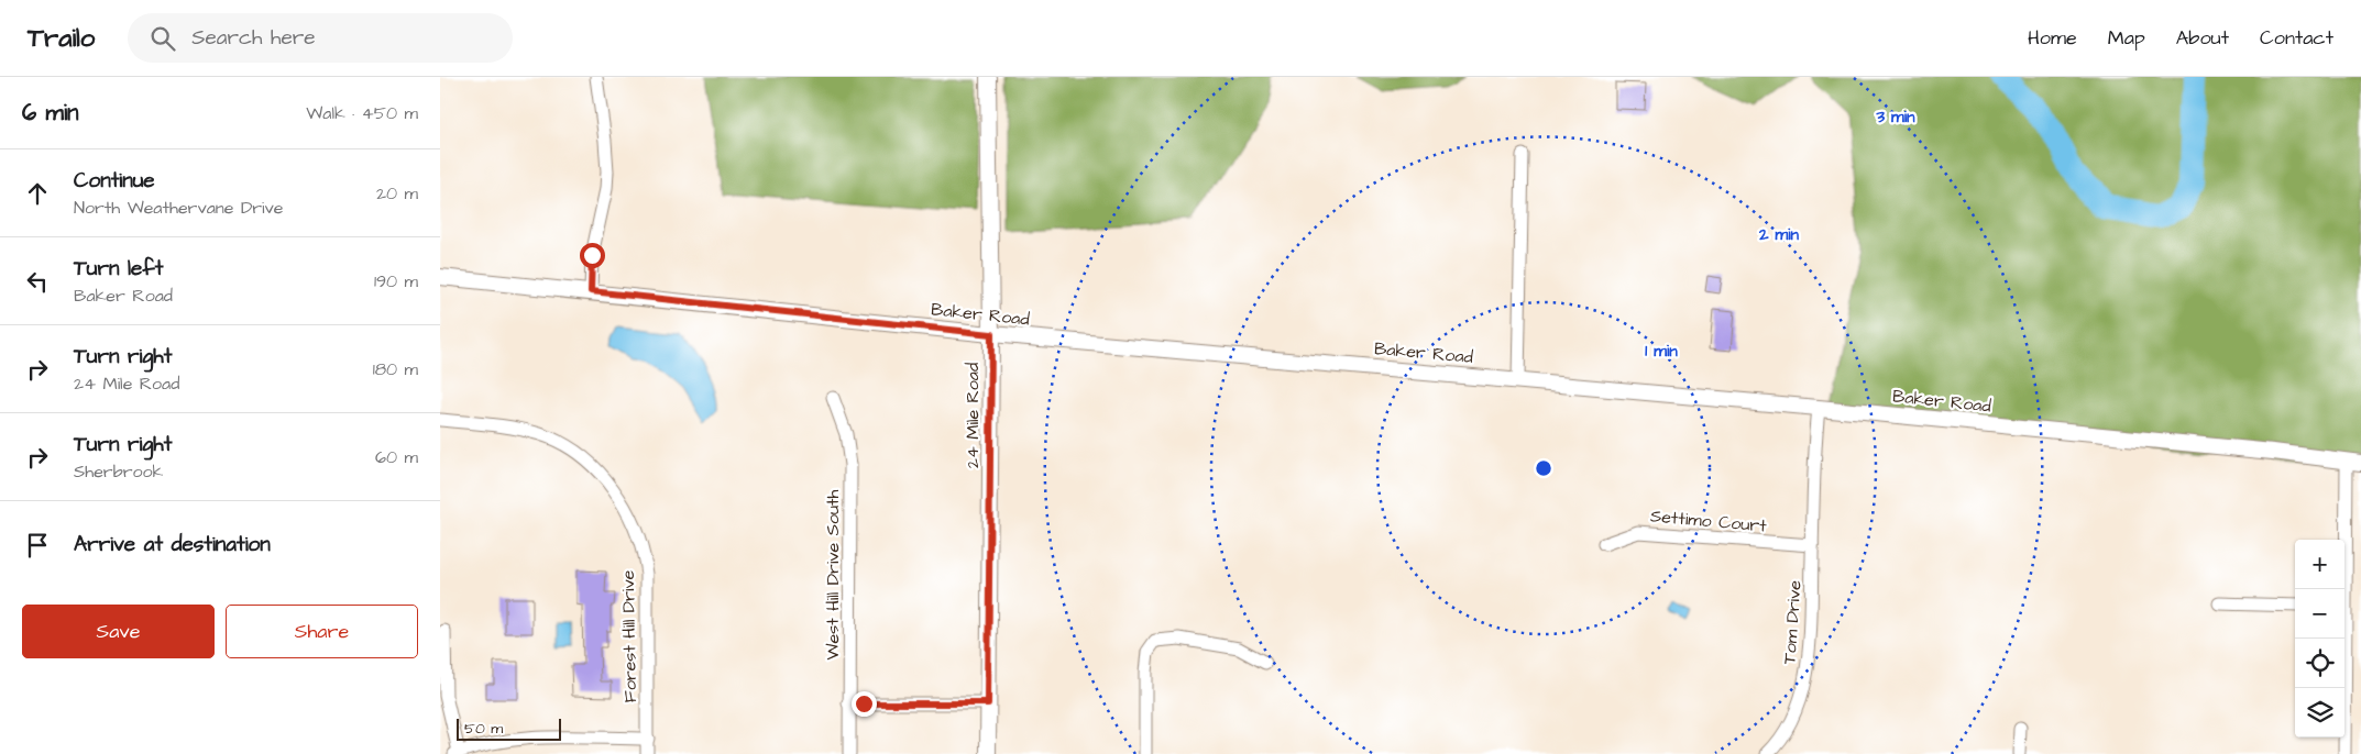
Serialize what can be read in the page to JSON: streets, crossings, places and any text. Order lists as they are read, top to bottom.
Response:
{
  "streets": {
    "street": [
      "Baker Road",
      "24 Mile Road",
      "Settimo Court",
      "West Hill Drive South",
      "Tom Drive",
      "Forest Hill Drive"
    ]
  },
  "crossings": [
    ["Baker Road", "24 Mile Road"],
    ["Baker Road", "Tom Drive"],
    ["Settimo Court", "Tom Drive"]
  ],
  "scale_bar": "50 m",
  "page": {
    "header": "Trailo",
    "search": "Search here",
    "nav": [
      "Home",
      "Map",
      "About",
      "Contact"
    ],
    "heading": ["6 min", "Walk · 450 m"],
    "list": [
      ["Continue", "North Weathervane Drive", "20 m"],
      ["Turn left", "Baker Road", "190 m"],
      ["Turn right", "24 Mile Road", "180 m"],
      ["Turn right", "Sherbrook", "60 m"],
      "Arrive at destination"
    ],
    "map_buttons": ["+", "−"],
    "buttons": ["Save", "Share"],
    "scale": "50 m"
  },
  "rings": ["3 min", "2 min", "1 min"]
}
